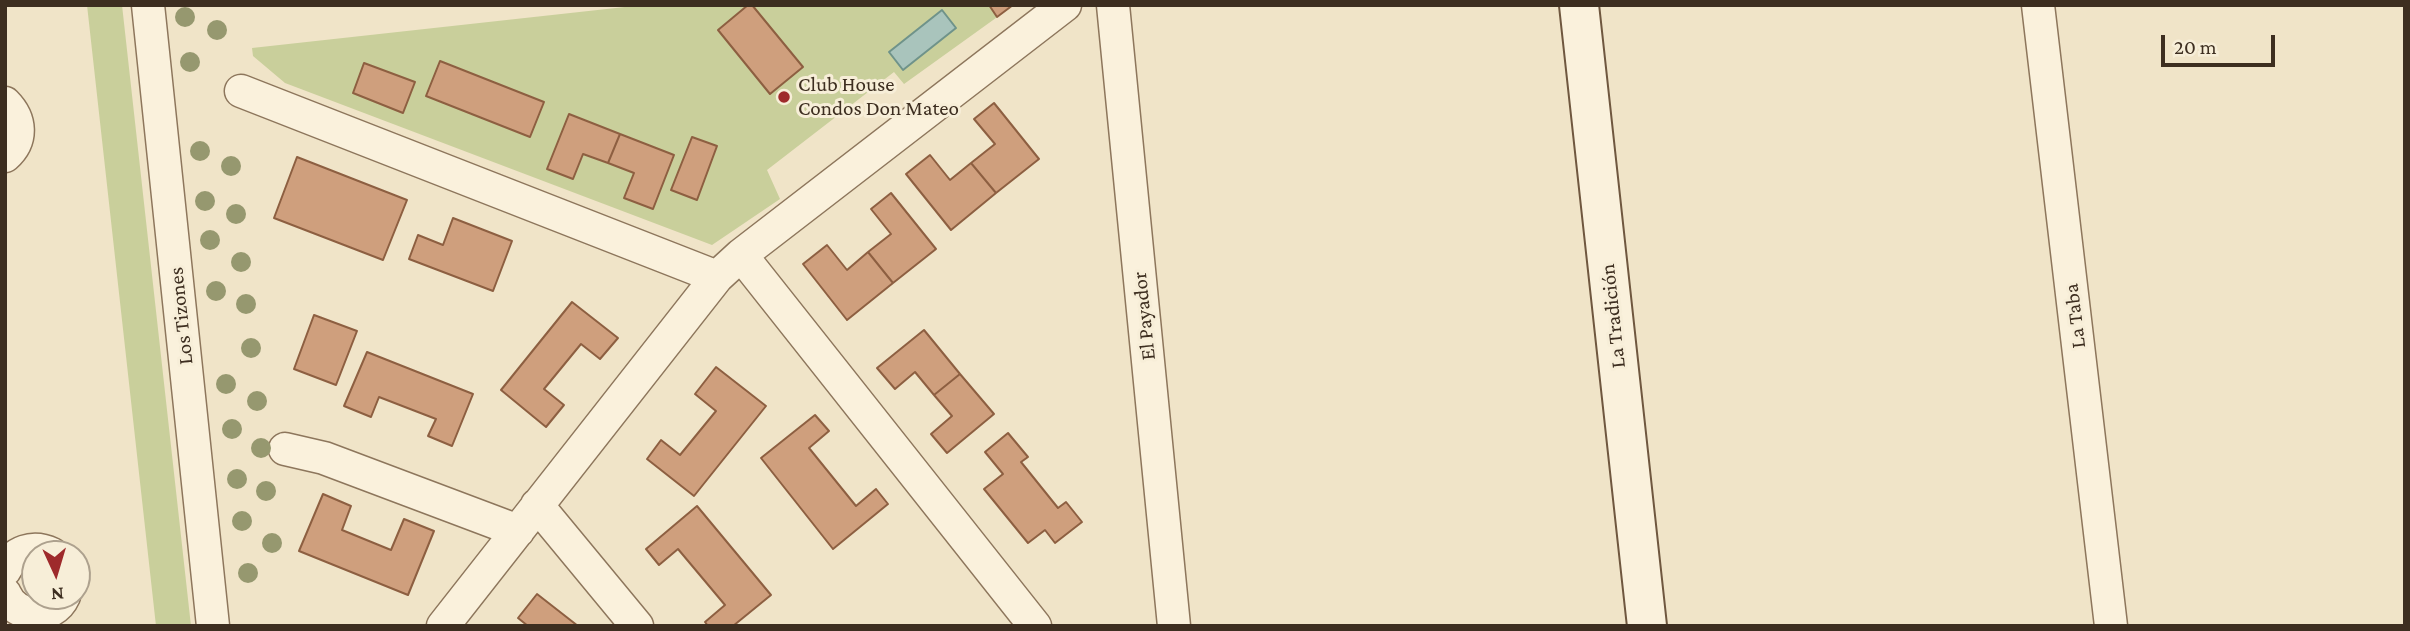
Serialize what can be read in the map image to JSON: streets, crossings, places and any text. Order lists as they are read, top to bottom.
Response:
{
  "streets": {
    "street": [
      "Los Tizones",
      "El Payador",
      "La Tradición",
      "La Taba"
    ]
  },
  "places": ["Club House Condos Don Mateo"],
  "scale_bar": "20 m",
  "north": "bottom"
}
